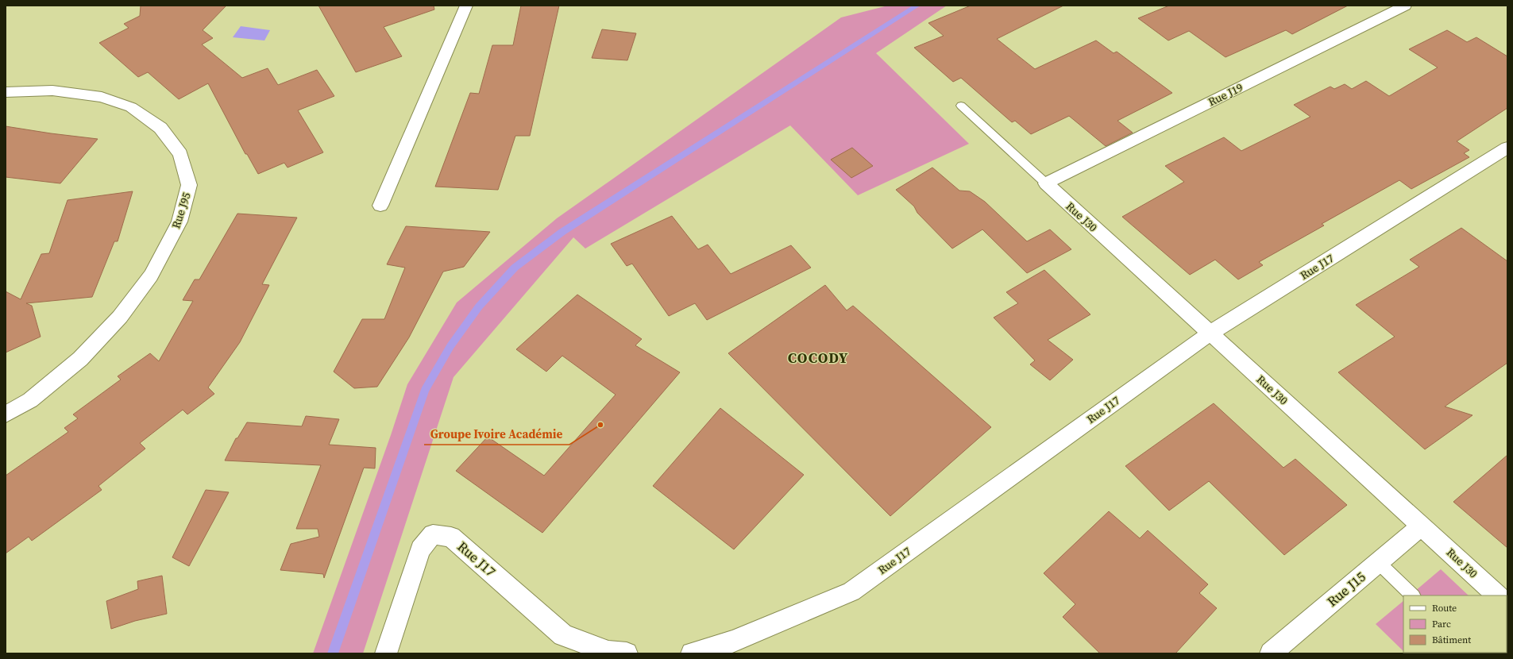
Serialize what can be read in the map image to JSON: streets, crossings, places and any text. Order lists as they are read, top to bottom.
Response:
{
  "streets": {
    "street": [
      "Rue J19",
      "Rue J95",
      "Rue J30",
      "Rue J17",
      "Rue J15"
    ]
  },
  "crossings": [
    ["Rue J19", "Rue J30"],
    ["Rue J30", "Rue J17"],
    ["Rue J30", "Rue J15"]
  ],
  "districts": ["COCODY"],
  "places": ["Groupe Ivoire Académie"],
  "legend": ["Route", "Parc", "Bâtiment"]
}
